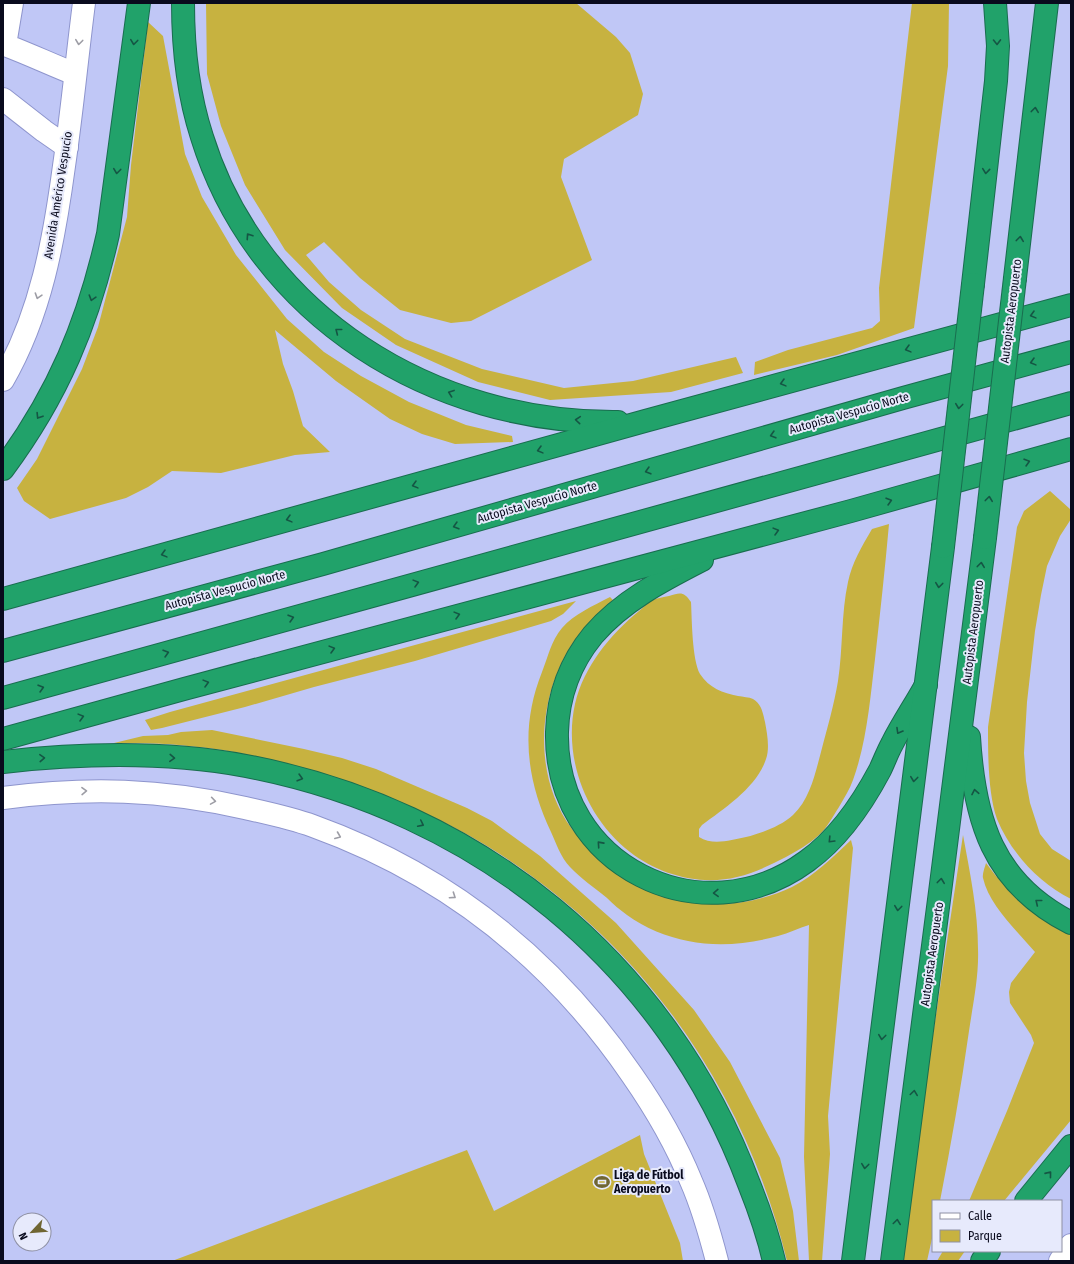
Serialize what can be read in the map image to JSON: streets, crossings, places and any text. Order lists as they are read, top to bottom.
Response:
{
  "streets": {
    "highway": ["Autopista Aeropuerto", "Autopista Vespucio Norte"],
    "street": ["Avenida Américo Vespucio"]
  },
  "one_way": ["Avenida Américo Vespucio"],
  "places": {
    "sports": ["Liga de Fútbol Aeropuerto"]
  },
  "legend": ["Calle", "Parque"],
  "north": "bottom left"
}
